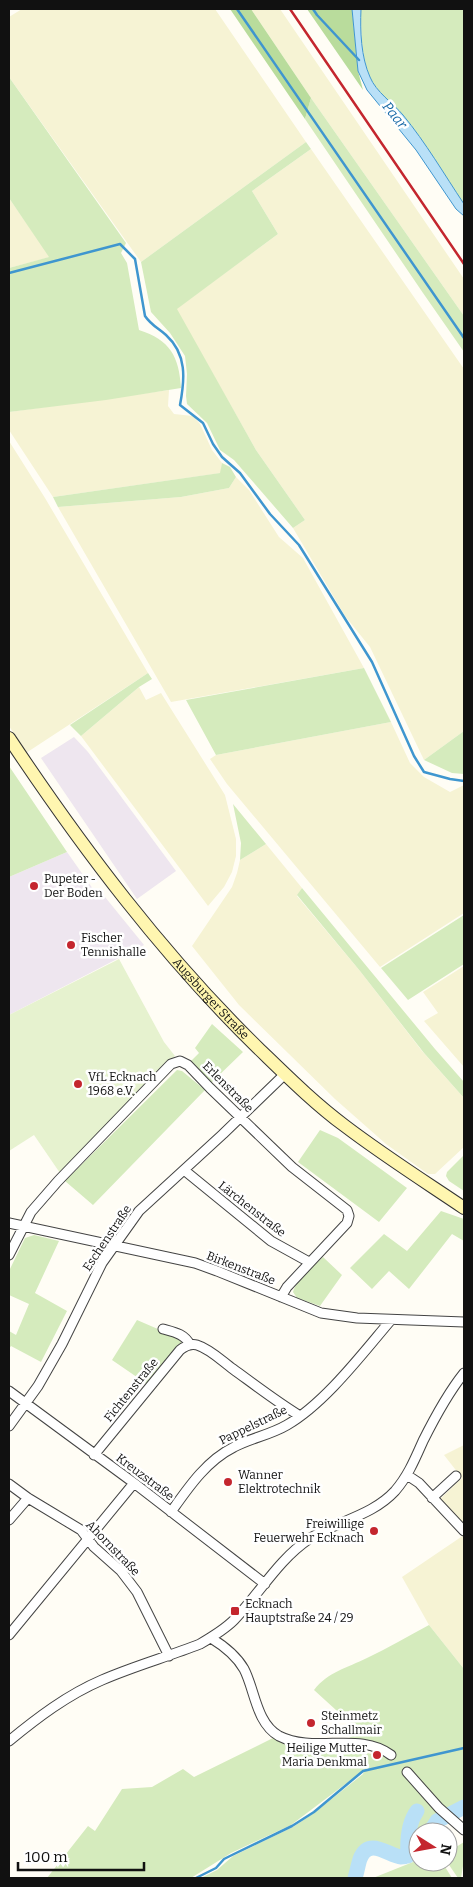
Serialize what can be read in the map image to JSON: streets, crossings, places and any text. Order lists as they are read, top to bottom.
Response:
{
  "streets": {
    "main road": ["Augsburger Straße"],
    "street": [
      "Erlenstraße",
      "Lärchenstraße",
      "Eschenstraße",
      "Birkenstraße",
      "Fichtenstraße",
      "Pappelstraße",
      "Kreuzstraße",
      "Ahornstraße"
    ]
  },
  "crossings": [
    ["Augsburger Straße", "Eschenstraße"],
    ["Erlenstraße", "Lärchenstraße"],
    ["Erlenstraße", "Eschenstraße"],
    ["Erlenstraße", "Birkenstraße"],
    ["Lärchenstraße", "Eschenstraße"],
    ["Eschenstraße", "Birkenstraße"],
    ["Eschenstraße", "Kreuzstraße"],
    ["Birkenstraße", "Pappelstraße"],
    ["Fichtenstraße", "Kreuzstraße"],
    ["Pappelstraße", "Kreuzstraße"]
  ],
  "water": ["Paar"],
  "places": {
    "other": [
      "Pupeter - Der Boden",
      "Fischer Tennishalle",
      "VfL Ecknach 1968 e.V.",
      "Wanner Elektrotechnik",
      "Freiwillige Feuerwehr Ecknach",
      "Steinmetz Schallmair",
      "Heilige Mutter Maria Denkmal"
    ],
    "transit": ["Ecknach Hauptstraße 24 / 29"]
  },
  "scale_bar": "100 m",
  "north": "right"
}
